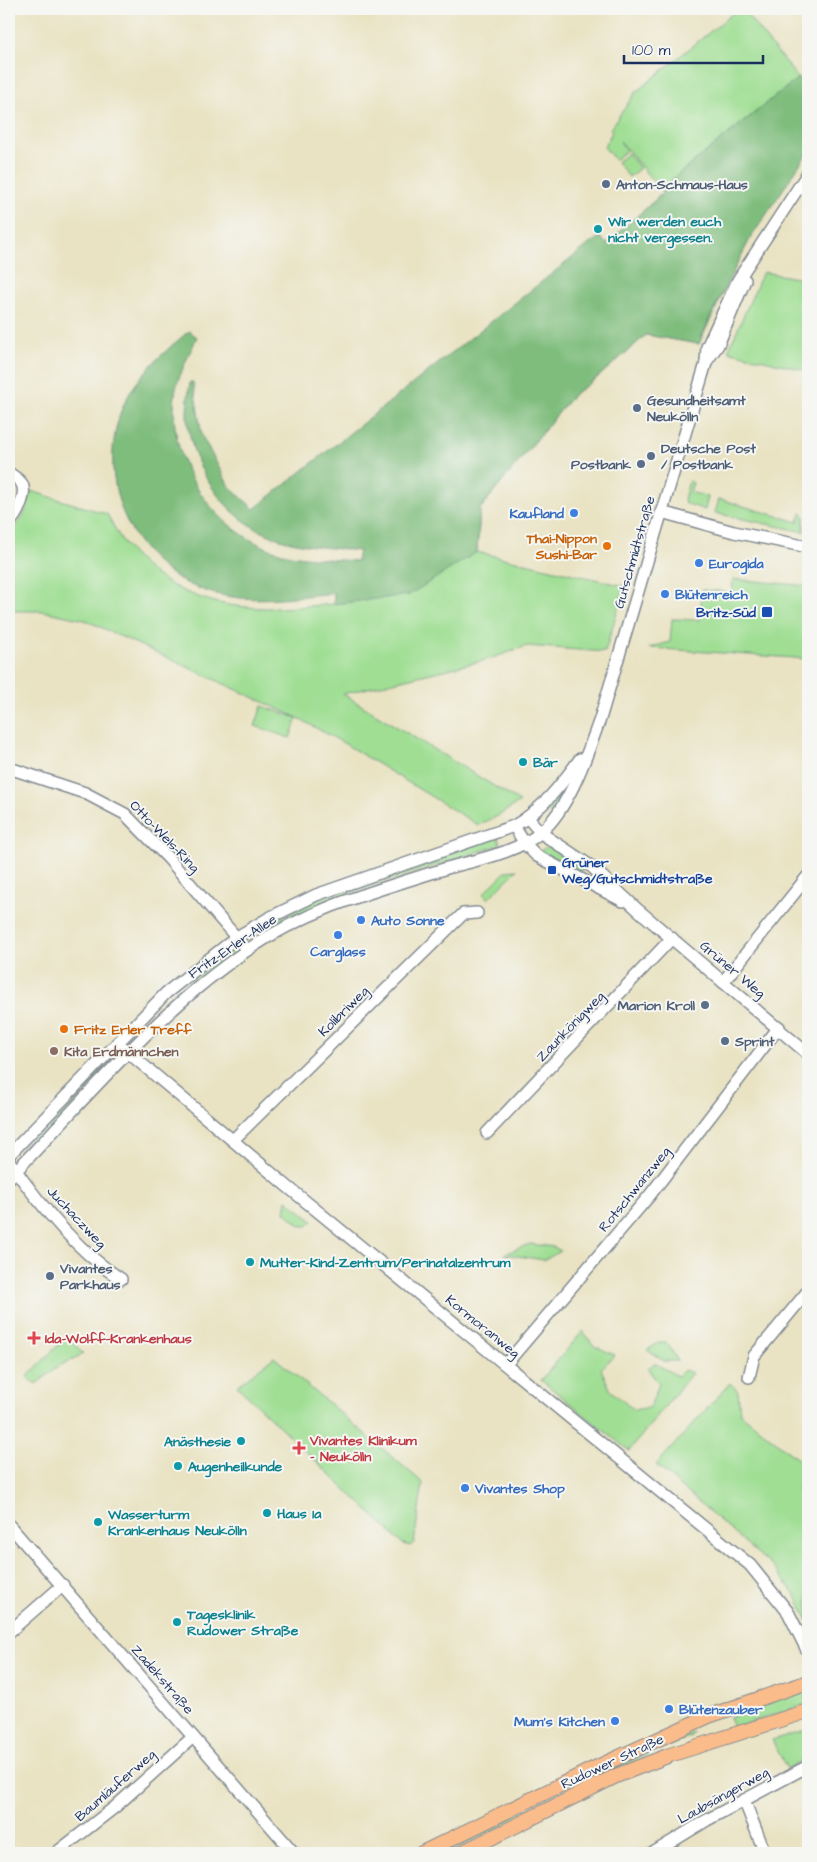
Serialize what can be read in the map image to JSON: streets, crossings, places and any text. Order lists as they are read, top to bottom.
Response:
{
  "streets": {
    "main road": ["Rudower Straße"],
    "street": [
      "Gutschmidtstraße",
      "Otto-Wels-Ring",
      "Fritz-Erler-Allee",
      "Grüner Weg",
      "Kolibriweg",
      "Zaunkönigweg",
      "Rotschwanzweg",
      "Juchaczweg",
      "Kormoranweg",
      "Zadekstraße",
      "Baumläuferweg",
      "Laubsängerweg"
    ]
  },
  "crossings": [
    ["Gutschmidtstraße", "Fritz-Erler-Allee"],
    ["Gutschmidtstraße", "Grüner Weg"],
    ["Otto-Wels-Ring", "Fritz-Erler-Allee"],
    ["Fritz-Erler-Allee", "Grüner Weg"],
    ["Fritz-Erler-Allee", "Juchaczweg"],
    ["Fritz-Erler-Allee", "Kormoranweg"],
    ["Grüner Weg", "Zaunkönigweg"],
    ["Grüner Weg", "Rotschwanzweg"],
    ["Kolibriweg", "Kormoranweg"],
    ["Rotschwanzweg", "Kormoranweg"],
    ["Zadekstraße", "Baumläuferweg"]
  ],
  "places": {
    "other": [
      "Anton-Schmaus-Haus",
      "Wir werden euch nicht vergessen.",
      "Gesundheitsamt Neukölln",
      "Deutsche Post / Postbank",
      "Postbank",
      "Kaufland",
      "Thai-Nippon Sushi-Bar",
      "Eurogida",
      "Blütenreich",
      "Bär",
      "Auto Sonne",
      "Carglass",
      "Marion Kroll",
      "Fritz Erler Treff",
      "Sprint",
      "Kita Erdmännchen",
      "Mutter-Kind-Zentrum/Perinatalzentrum",
      "Vivantes Parkhaus",
      "Anästhesie",
      "Augenheilkunde",
      "Vivantes Shop",
      "Haus 1a",
      "Wasserturm Krankenhaus Neukölln",
      "Tagesklinik Rudower Straße",
      "Blütenzauber",
      "Mum's Kitchen"
    ],
    "transit": ["Britz-Süd", "Grüner Weg/Gutschmidtstraße"],
    "health": ["Ida-Wolff-Krankenhaus", "Vivantes Klinikum - Neukölln"]
  },
  "scale_bar": "100 m"
}
